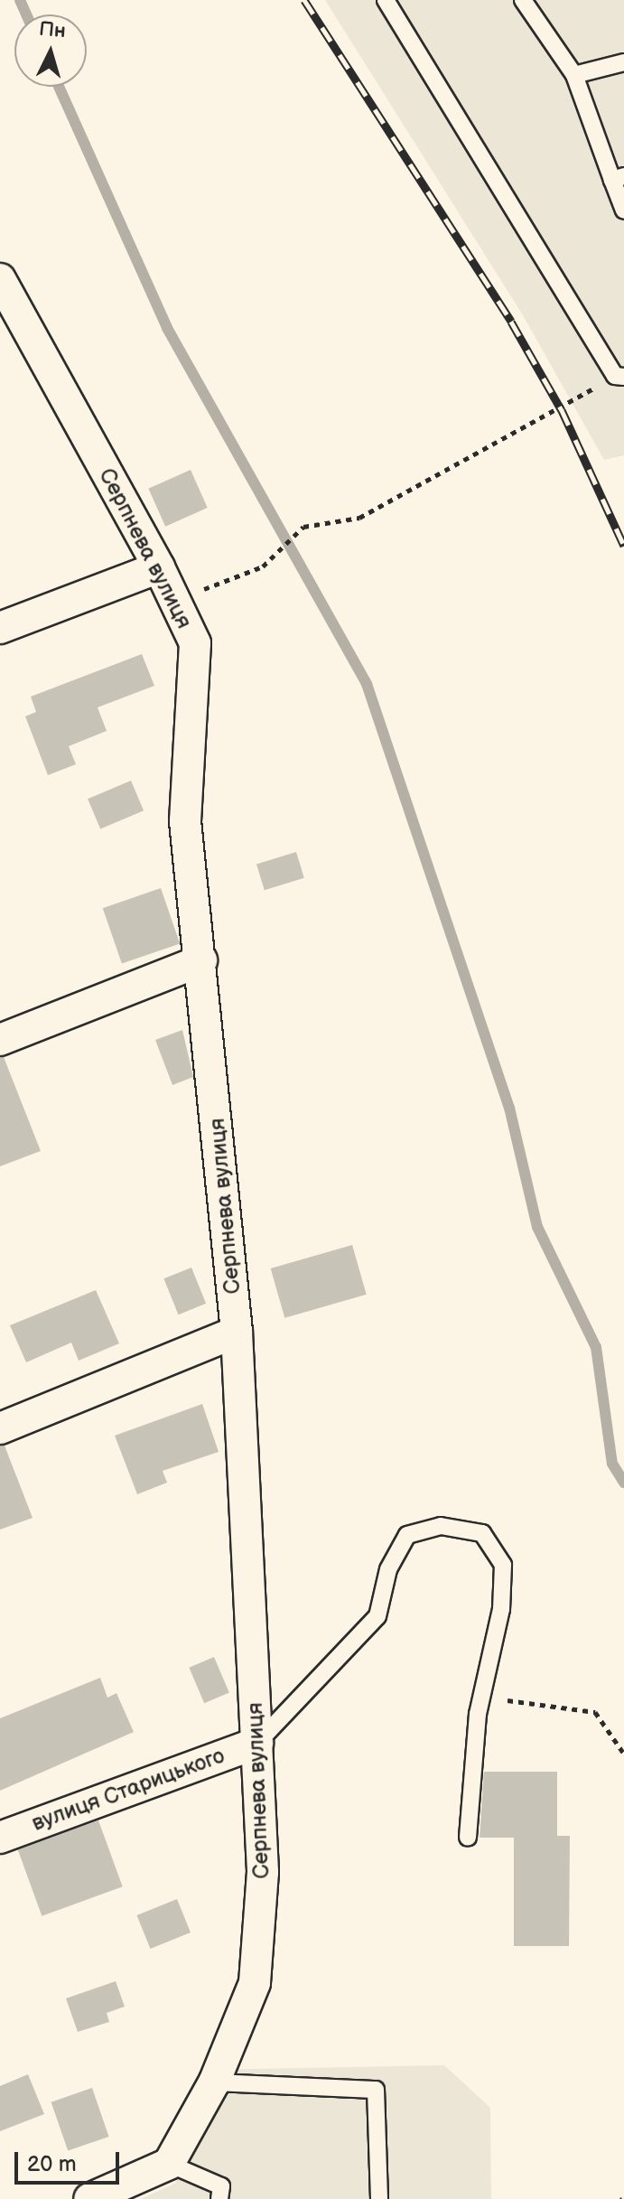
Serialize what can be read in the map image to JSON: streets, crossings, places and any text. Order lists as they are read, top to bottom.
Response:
{
  "streets": {
    "street": ["Серпнева вулиця", "вулиця Старицького"]
  },
  "crossings": [
    ["Серпнева вулиця", "вулиця Старицького"]
  ],
  "scale_bar": "20 m",
  "north": "top"
}
